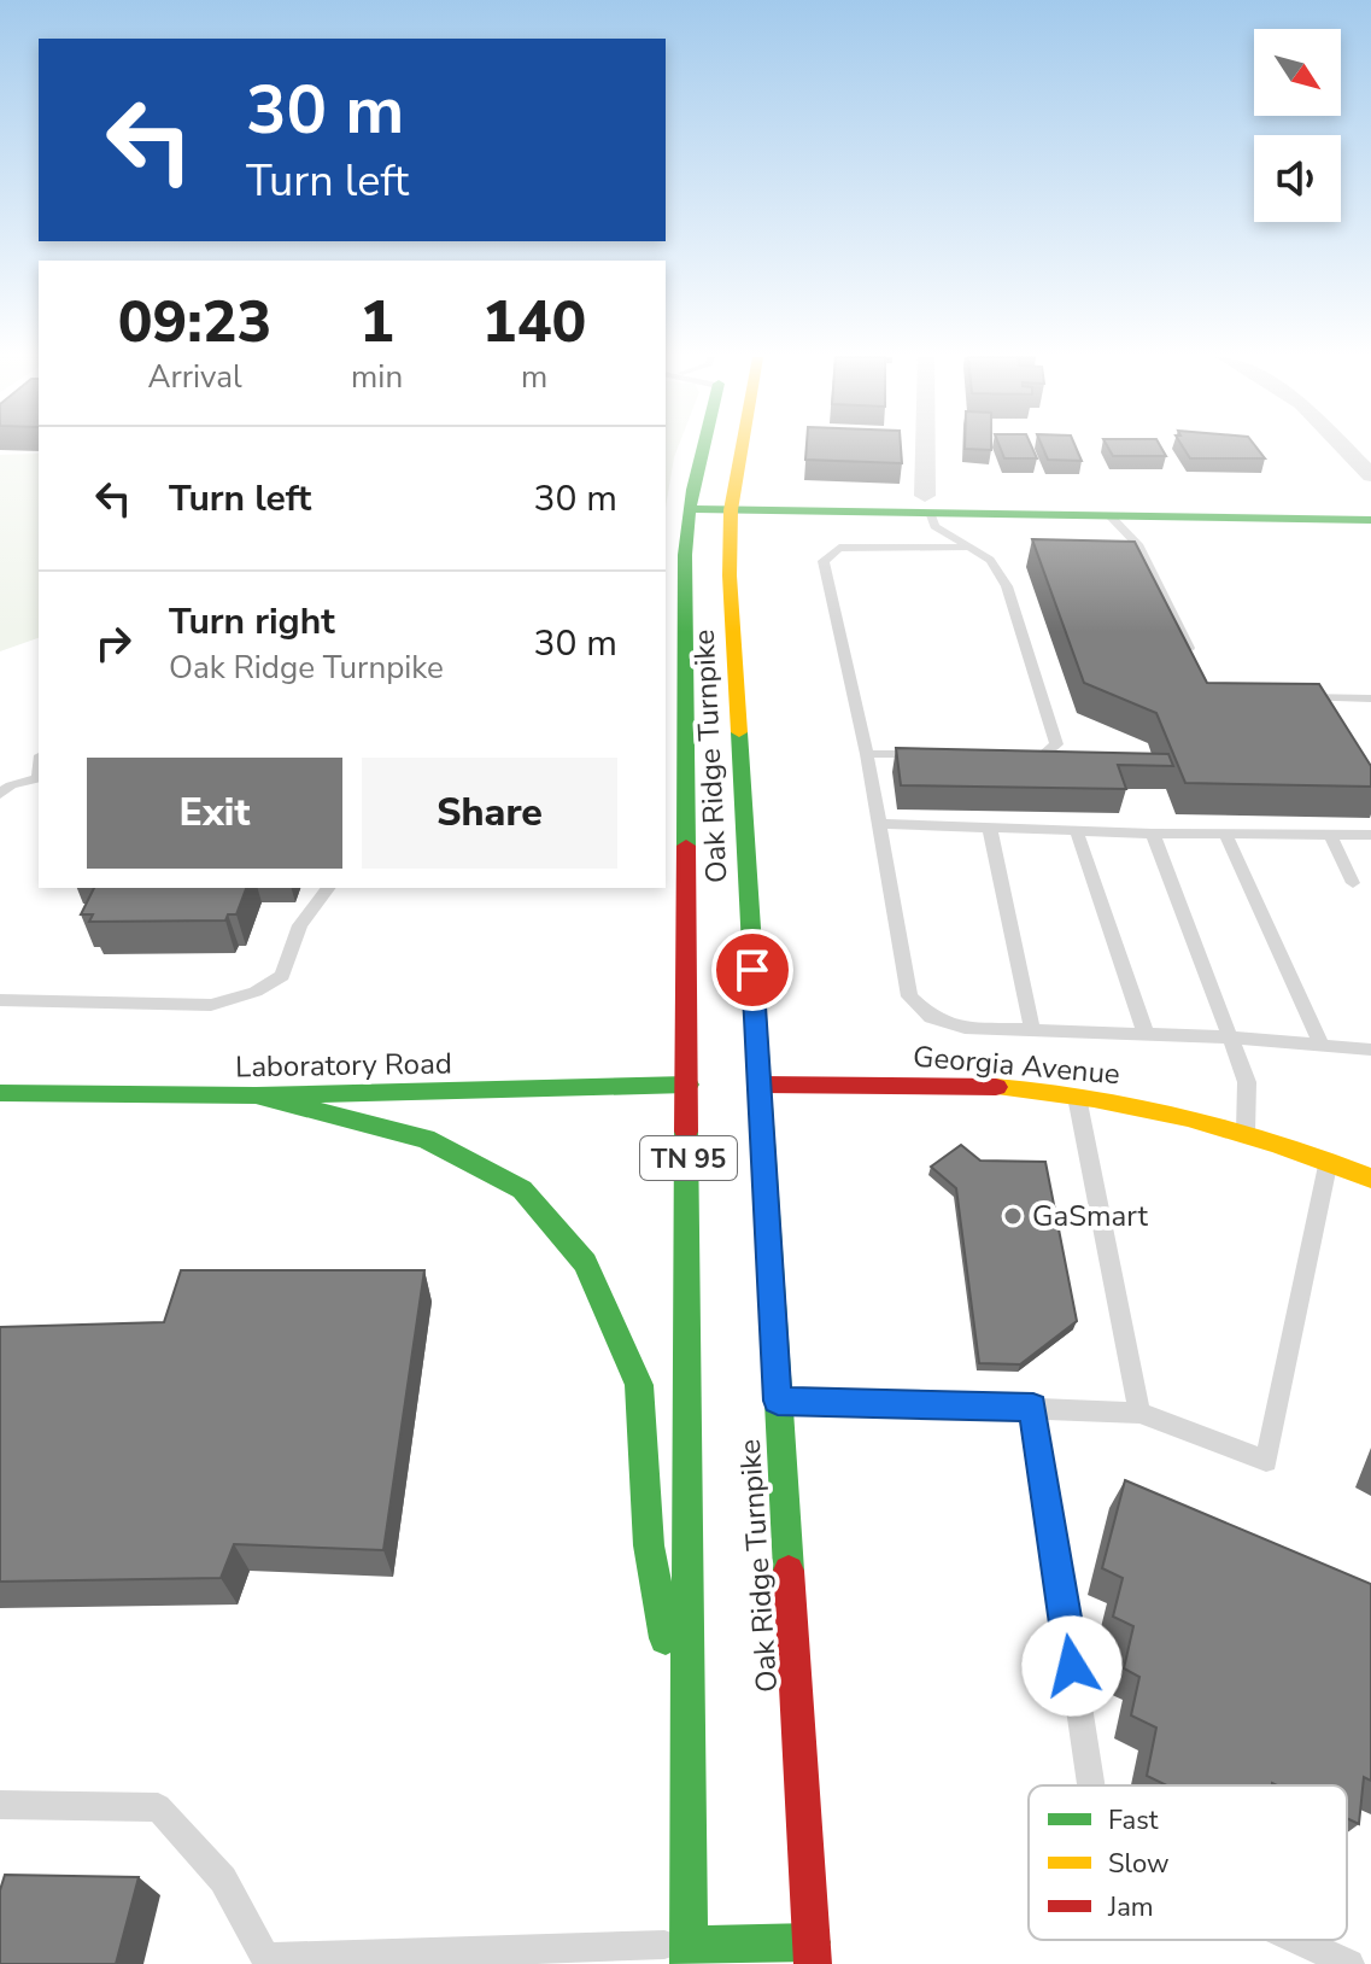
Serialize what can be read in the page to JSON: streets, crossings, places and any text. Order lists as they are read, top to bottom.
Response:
{
  "streets": {
    "main road": [
      "Oak Ridge Turnpike",
      "Laboratory Road",
      "Georgia Avenue",
      "TN 95"
    ]
  },
  "crossings": [
    ["Oak Ridge Turnpike", "Laboratory Road"],
    ["Oak Ridge Turnpike", "Georgia Avenue"]
  ],
  "places": ["GaSmart"],
  "legend": ["Fast", "Slow", "Jam"],
  "north": "bottom right",
  "page": {
    "turn": ["30 m", "Turn left"],
    "eta": [
      "09:23",
      "Arrival",
      "1",
      "min",
      "140",
      "m"
    ],
    "list": [
      {
        "name": "Turn left",
        "value": "30 m"
      },
      {
        "name": "Turn right",
        "note": "Oak Ridge Turnpike",
        "value": "30 m"
      }
    ],
    "buttons": ["Exit", "Share"]
  }
}
